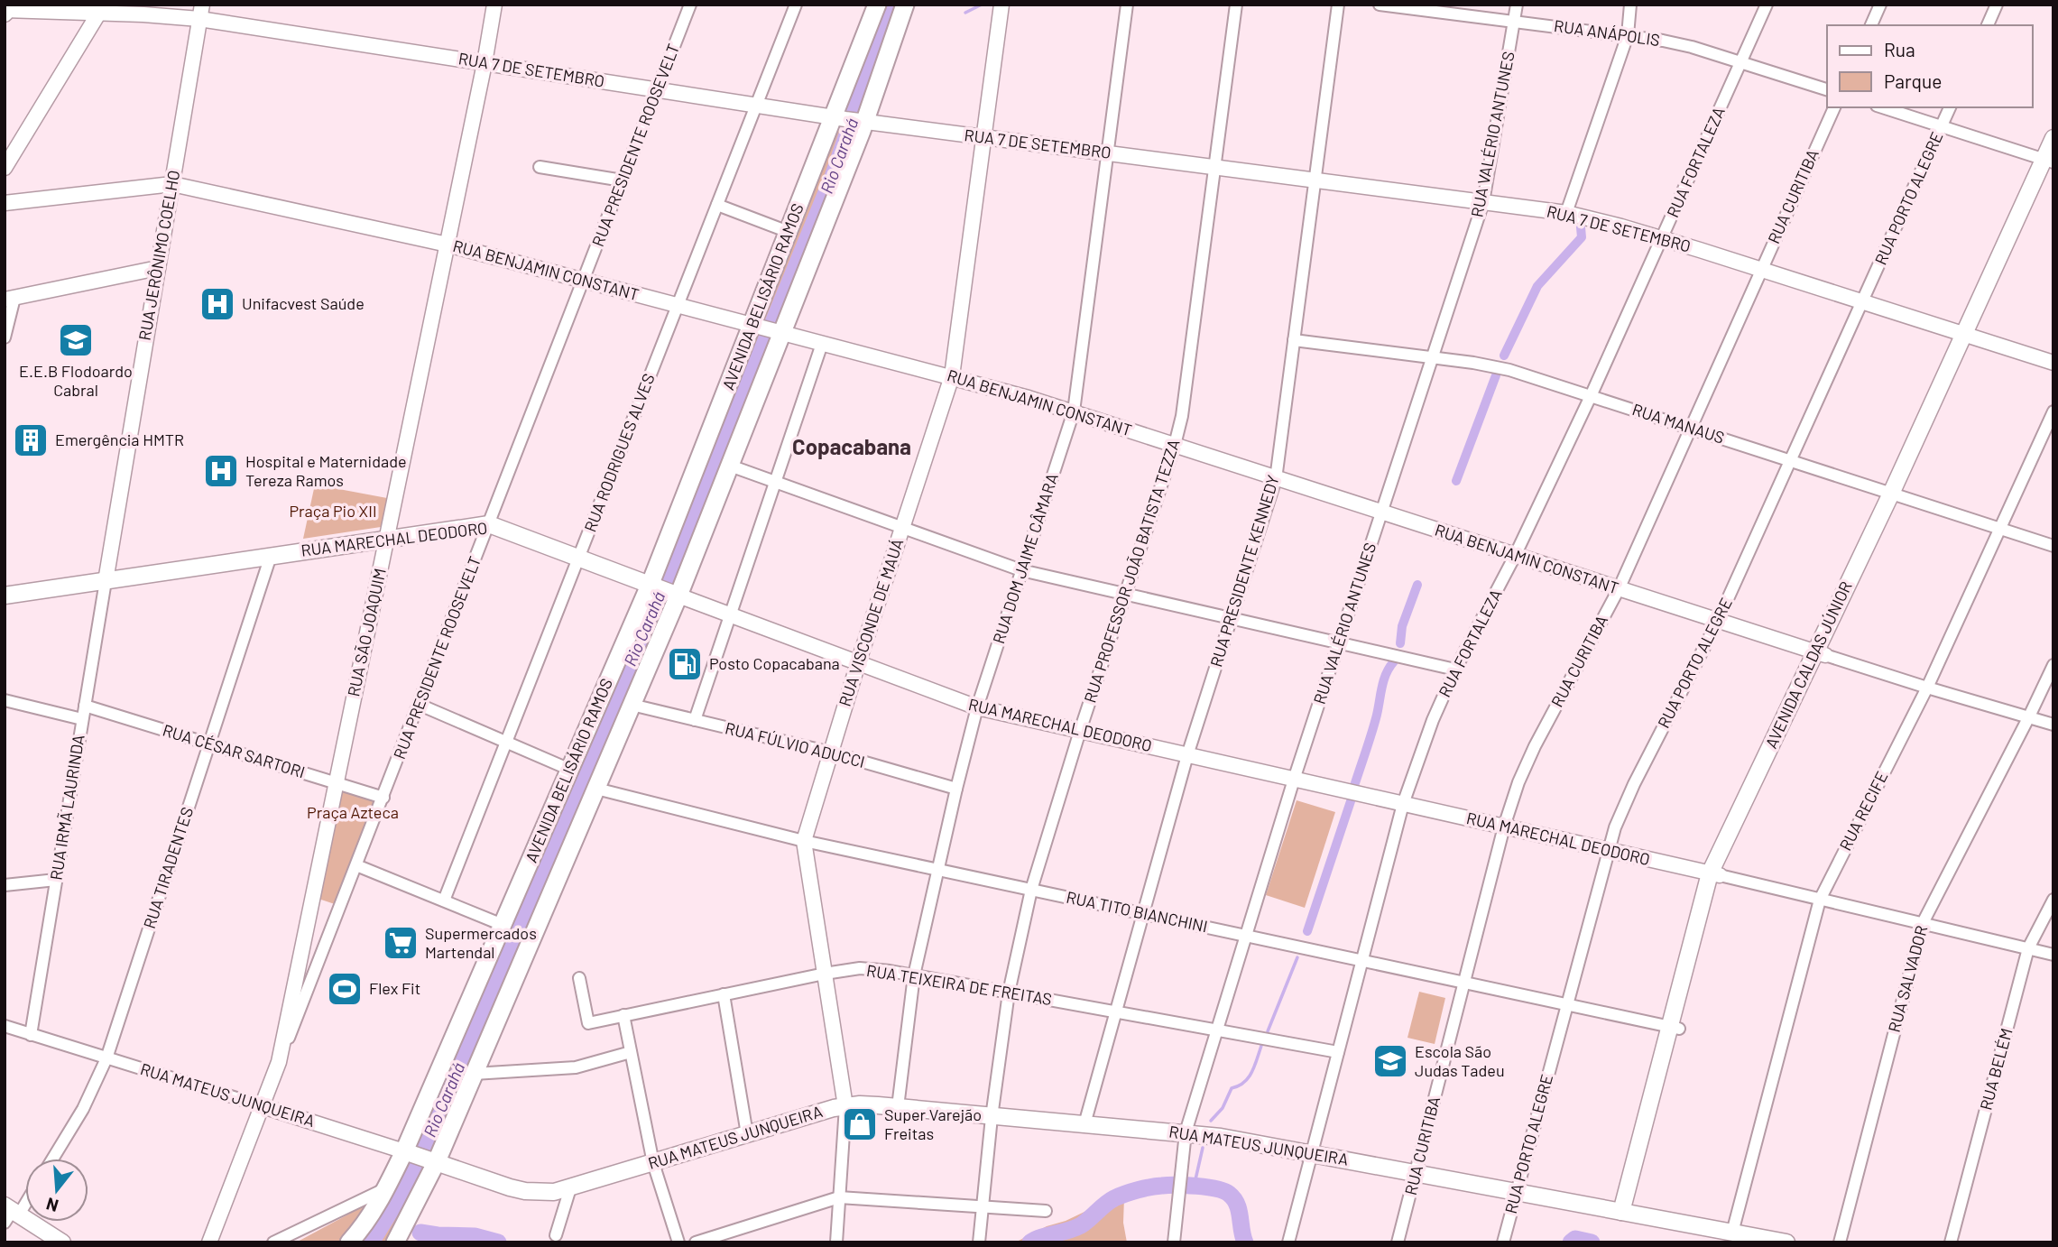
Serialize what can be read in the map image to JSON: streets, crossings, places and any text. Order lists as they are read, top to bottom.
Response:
{
  "streets": {
    "main road": [
      "AVENIDA BELISÁRIO RAMOS",
      "RUA MARECHAL DEODORO",
      "AVENIDA CALDAS JÚNIOR",
      "RUA MATEUS JUNQUEIRA"
    ],
    "street": [
      "RUA ANÁPOLIS",
      "RUA 7 DE SETEMBRO",
      "RUA VALÉRIO ANTUNES",
      "RUA PRESIDENTE ROOSEVELT",
      "RUA FORTALEZA",
      "RUA CURITIBA",
      "RUA PORTO ALEGRE",
      "RUA JERÔNIMO COELHO",
      "RUA BENJAMIN CONSTANT",
      "RUA MANAUS",
      "RUA RODRIGUES ALVES",
      "RUA DOM JAIME CÂMARA",
      "RUA PROFESSOR JOÃO BATISTA TEZZA",
      "RUA PRESIDENTE KENNEDY",
      "RUA VISCONDE DE MAUÁ",
      "RUA SÃO JOAQUIM",
      "RUA FÚLVIO ADUCCI",
      "RUA CÉSAR SARTORI",
      "RUA IRMÃ LAURINDA",
      "RUA RECIFE",
      "RUA TIRADENTES",
      "RUA TITO BIANCHINI",
      "RUA SALVADOR",
      "RUA TEIXEIRA DE FREITAS",
      "RUA BELÉM"
    ]
  },
  "crossings": [
    ["RUA ANÁPOLIS", "RUA VALÉRIO ANTUNES"],
    ["RUA ANÁPOLIS", "RUA FORTALEZA"],
    ["RUA 7 DE SETEMBRO", "RUA VALÉRIO ANTUNES"],
    ["RUA 7 DE SETEMBRO", "RUA PRESIDENTE ROOSEVELT"],
    ["RUA 7 DE SETEMBRO", "RUA FORTALEZA"],
    ["RUA 7 DE SETEMBRO", "RUA CURITIBA"],
    ["RUA 7 DE SETEMBRO", "RUA PORTO ALEGRE"],
    ["RUA 7 DE SETEMBRO", "RUA JERÔNIMO COELHO"],
    ["RUA 7 DE SETEMBRO", "AVENIDA BELISÁRIO RAMOS"],
    ["RUA 7 DE SETEMBRO", "RUA RODRIGUES ALVES"],
    ["RUA 7 DE SETEMBRO", "RUA DOM JAIME CÂMARA"],
    ["RUA 7 DE SETEMBRO", "RUA PROFESSOR JOÃO BATISTA TEZZA"],
    ["RUA 7 DE SETEMBRO", "RUA PRESIDENTE KENNEDY"],
    ["RUA 7 DE SETEMBRO", "RUA VISCONDE DE MAUÁ"],
    ["RUA 7 DE SETEMBRO", "RUA SÃO JOAQUIM"],
    ["RUA 7 DE SETEMBRO", "AVENIDA CALDAS JÚNIOR"],
    ["RUA VALÉRIO ANTUNES", "RUA BENJAMIN CONSTANT"],
    ["RUA VALÉRIO ANTUNES", "RUA MANAUS"],
    ["RUA VALÉRIO ANTUNES", "RUA MARECHAL DEODORO"],
    ["RUA VALÉRIO ANTUNES", "RUA TITO BIANCHINI"],
    ["RUA VALÉRIO ANTUNES", "RUA TEIXEIRA DE FREITAS"],
    ["RUA VALÉRIO ANTUNES", "RUA MATEUS JUNQUEIRA"],
    ["RUA PRESIDENTE ROOSEVELT", "RUA BENJAMIN CONSTANT"],
    ["RUA PRESIDENTE ROOSEVELT", "RUA MARECHAL DEODORO"],
    ["RUA PRESIDENTE ROOSEVELT", "RUA SÃO JOAQUIM"],
    ["RUA PRESIDENTE ROOSEVELT", "RUA CÉSAR SARTORI"],
    ["RUA FORTALEZA", "RUA BENJAMIN CONSTANT"],
    ["RUA FORTALEZA", "RUA MANAUS"],
    ["RUA FORTALEZA", "RUA MARECHAL DEODORO"],
    ["RUA FORTALEZA", "RUA TITO BIANCHINI"],
    ["RUA FORTALEZA", "RUA TEIXEIRA DE FREITAS"],
    ["RUA FORTALEZA", "RUA MATEUS JUNQUEIRA"],
    ["RUA CURITIBA", "RUA BENJAMIN CONSTANT"],
    ["RUA CURITIBA", "RUA MANAUS"],
    ["RUA CURITIBA", "RUA MARECHAL DEODORO"],
    ["RUA CURITIBA", "RUA TITO BIANCHINI"],
    ["RUA CURITIBA", "RUA MATEUS JUNQUEIRA"],
    ["RUA PORTO ALEGRE", "RUA BENJAMIN CONSTANT"],
    ["RUA PORTO ALEGRE", "RUA MANAUS"],
    ["RUA PORTO ALEGRE", "RUA MARECHAL DEODORO"],
    ["RUA PORTO ALEGRE", "RUA TITO BIANCHINI"],
    ["RUA PORTO ALEGRE", "RUA MATEUS JUNQUEIRA"],
    ["RUA JERÔNIMO COELHO", "RUA BENJAMIN CONSTANT"],
    ["RUA JERÔNIMO COELHO", "RUA MARECHAL DEODORO"],
    ["RUA JERÔNIMO COELHO", "RUA IRMÃ LAURINDA"],
    ["RUA BENJAMIN CONSTANT", "AVENIDA BELISÁRIO RAMOS"],
    ["RUA BENJAMIN CONSTANT", "RUA RODRIGUES ALVES"],
    ["RUA BENJAMIN CONSTANT", "RUA DOM JAIME CÂMARA"],
    ["RUA BENJAMIN CONSTANT", "RUA PROFESSOR JOÃO BATISTA TEZZA"],
    ["RUA BENJAMIN CONSTANT", "RUA PRESIDENTE KENNEDY"],
    ["RUA BENJAMIN CONSTANT", "RUA VISCONDE DE MAUÁ"],
    ["RUA BENJAMIN CONSTANT", "RUA SÃO JOAQUIM"],
    ["RUA BENJAMIN CONSTANT", "AVENIDA CALDAS JÚNIOR"],
    ["RUA BENJAMIN CONSTANT", "RUA RECIFE"],
    ["RUA BENJAMIN CONSTANT", "RUA SALVADOR"],
    ["AVENIDA BELISÁRIO RAMOS", "RUA MARECHAL DEODORO"],
    ["AVENIDA BELISÁRIO RAMOS", "RUA FÚLVIO ADUCCI"],
    ["AVENIDA BELISÁRIO RAMOS", "RUA TITO BIANCHINI"],
    ["AVENIDA BELISÁRIO RAMOS", "RUA MATEUS JUNQUEIRA"],
    ["RUA MANAUS", "RUA PRESIDENTE KENNEDY"],
    ["RUA MANAUS", "AVENIDA CALDAS JÚNIOR"],
    ["RUA MANAUS", "RUA RECIFE"],
    ["RUA RODRIGUES ALVES", "RUA MARECHAL DEODORO"],
    ["RUA MARECHAL DEODORO", "RUA DOM JAIME CÂMARA"],
    ["RUA MARECHAL DEODORO", "RUA PROFESSOR JOÃO BATISTA TEZZA"],
    ["RUA MARECHAL DEODORO", "RUA PRESIDENTE KENNEDY"],
    ["RUA MARECHAL DEODORO", "RUA VISCONDE DE MAUÁ"],
    ["RUA MARECHAL DEODORO", "RUA SÃO JOAQUIM"],
    ["RUA MARECHAL DEODORO", "AVENIDA CALDAS JÚNIOR"],
    ["RUA MARECHAL DEODORO", "RUA IRMÃ LAURINDA"],
    ["RUA MARECHAL DEODORO", "RUA RECIFE"],
    ["RUA MARECHAL DEODORO", "RUA TIRADENTES"],
    ["RUA MARECHAL DEODORO", "RUA SALVADOR"],
    ["RUA MARECHAL DEODORO", "RUA BELÉM"],
    ["RUA DOM JAIME CÂMARA", "RUA FÚLVIO ADUCCI"],
    ["RUA DOM JAIME CÂMARA", "RUA TITO BIANCHINI"],
    ["RUA DOM JAIME CÂMARA", "RUA TEIXEIRA DE FREITAS"],
    ["RUA DOM JAIME CÂMARA", "RUA MATEUS JUNQUEIRA"],
    ["RUA PROFESSOR JOÃO BATISTA TEZZA", "RUA TITO BIANCHINI"],
    ["RUA PROFESSOR JOÃO BATISTA TEZZA", "RUA TEIXEIRA DE FREITAS"],
    ["RUA PROFESSOR JOÃO BATISTA TEZZA", "RUA MATEUS JUNQUEIRA"],
    ["RUA PRESIDENTE KENNEDY", "RUA TITO BIANCHINI"],
    ["RUA PRESIDENTE KENNEDY", "RUA TEIXEIRA DE FREITAS"],
    ["RUA PRESIDENTE KENNEDY", "RUA MATEUS JUNQUEIRA"],
    ["RUA VISCONDE DE MAUÁ", "RUA FÚLVIO ADUCCI"],
    ["RUA VISCONDE DE MAUÁ", "RUA TITO BIANCHINI"],
    ["RUA VISCONDE DE MAUÁ", "RUA TEIXEIRA DE FREITAS"],
    ["RUA VISCONDE DE MAUÁ", "RUA MATEUS JUNQUEIRA"],
    ["RUA SÃO JOAQUIM", "RUA CÉSAR SARTORI"],
    ["RUA SÃO JOAQUIM", "RUA MATEUS JUNQUEIRA"],
    ["AVENIDA CALDAS JÚNIOR", "RUA TITO BIANCHINI"],
    ["AVENIDA CALDAS JÚNIOR", "RUA MATEUS JUNQUEIRA"],
    ["RUA CÉSAR SARTORI", "RUA IRMÃ LAURINDA"],
    ["RUA CÉSAR SARTORI", "RUA TIRADENTES"],
    ["RUA IRMÃ LAURINDA", "RUA MATEUS JUNQUEIRA"],
    ["RUA RECIFE", "RUA MATEUS JUNQUEIRA"],
    ["RUA TIRADENTES", "RUA MATEUS JUNQUEIRA"]
  ],
  "districts": ["Copacabana"],
  "water": ["Rio Carahá"],
  "parks": ["Praça Pio XII", "Praça Azteca"],
  "places": {
    "hospital": ["Unifacvest Saúde", "Hospital e Maternidade Tereza Ramos"],
    "school or university": ["E.E.B Flodoardo Cabral", "Escola São Judas Tadeu"],
    "building": ["Emergência HMTR"],
    "fuel station": ["Posto Copacabana"],
    "supermarket": ["Supermercados Martendal"],
    "sports": ["Flex Fit"],
    "shop": ["Super Varejão Freitas"]
  },
  "legend": ["Rua", "Parque"],
  "north": "bottom"
}
